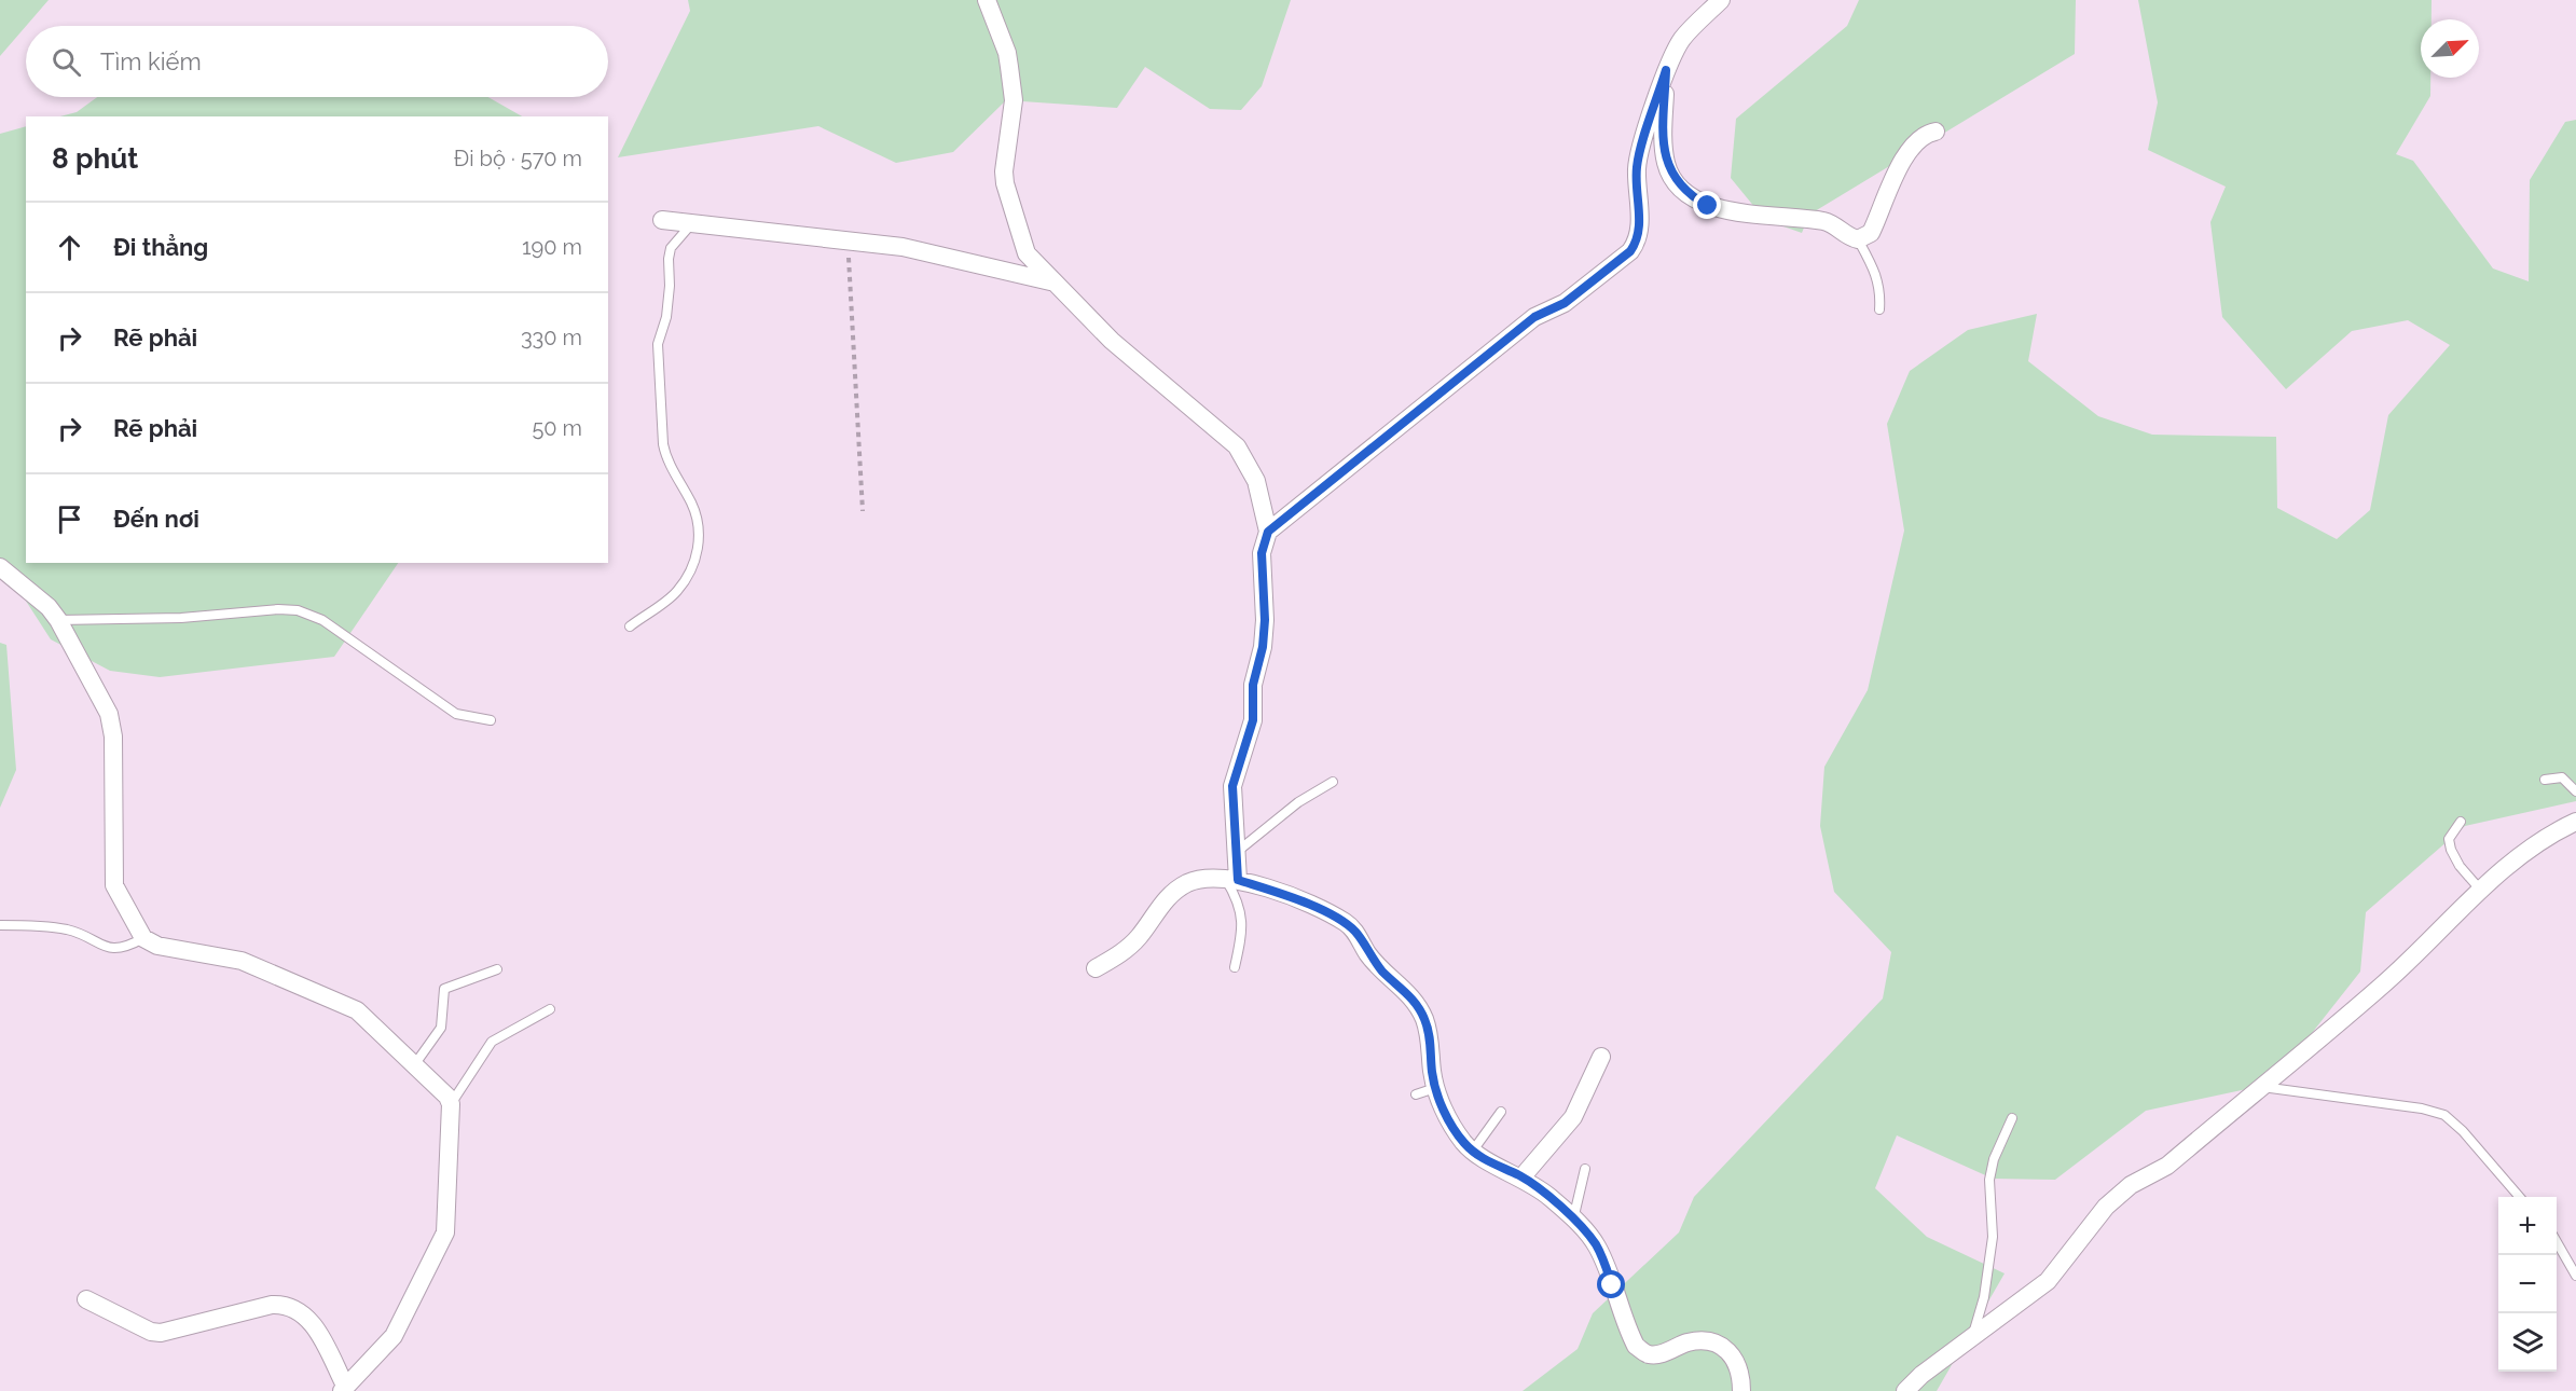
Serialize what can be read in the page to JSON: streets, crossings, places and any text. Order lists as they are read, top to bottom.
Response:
{
  "north": "top right",
  "page": {
    "search": "Tìm kiếm",
    "heading": ["8 phút", "Đi bộ · 570 m"],
    "list": [
      ["Đi thẳng", "190 m"],
      ["Rẽ phải", "330 m"],
      ["Rẽ phải", "50 m"],
      "Đến nơi"
    ],
    "map_buttons": ["+", "−"]
  }
}
